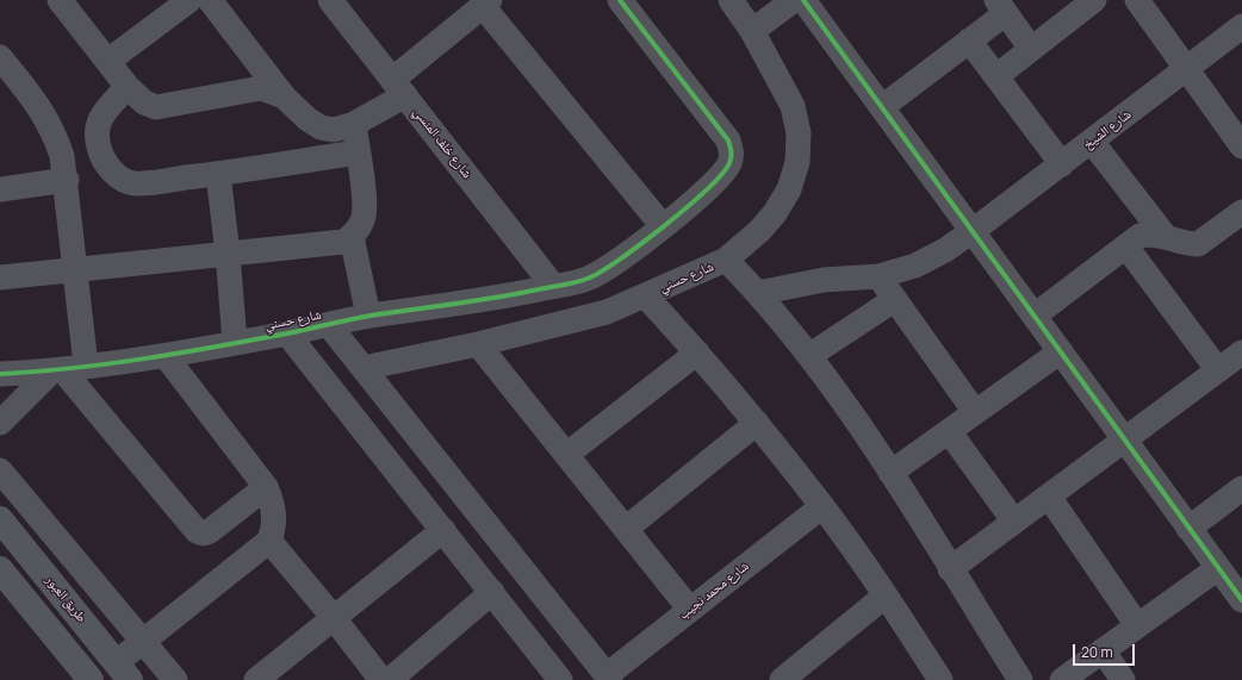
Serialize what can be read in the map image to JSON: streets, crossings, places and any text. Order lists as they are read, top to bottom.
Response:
{
  "streets": {
    "street": [
      "شارع الشيخ",
      "شارع خلف المنسي",
      "شارع حسني",
      "شارع محمد نجيب",
      "طريق العبور"
    ]
  },
  "crossings": [
    ["شارع خلف المنسي", "شارع حسني"]
  ],
  "scale_bar": "20 m"
}
